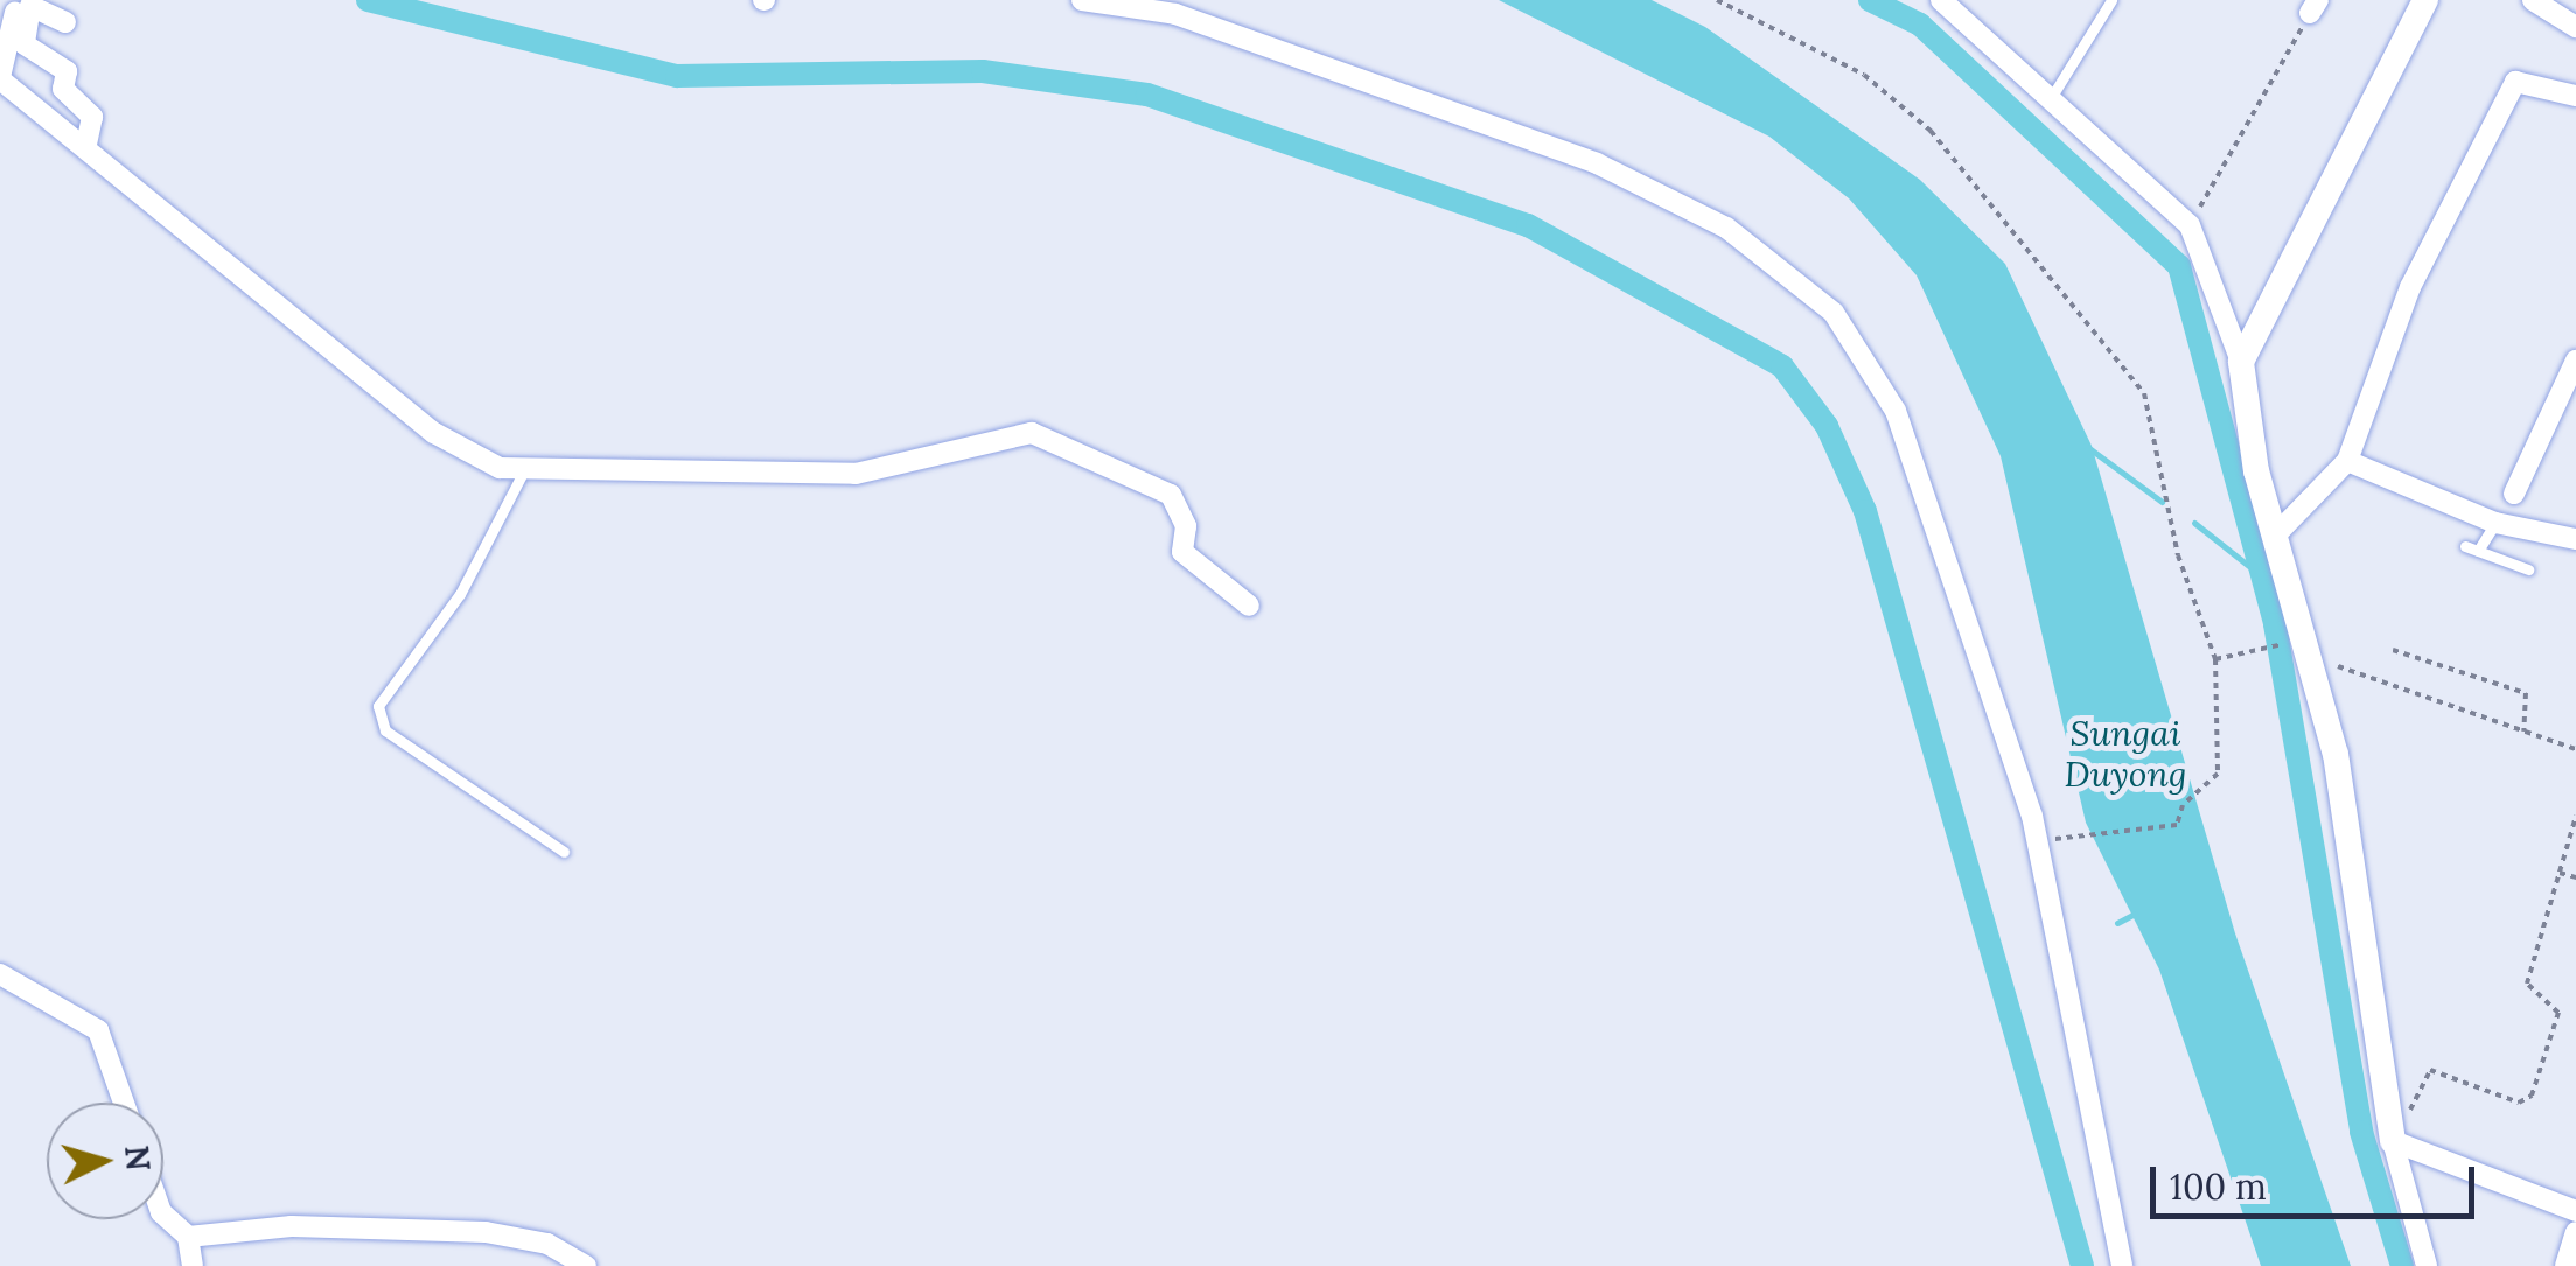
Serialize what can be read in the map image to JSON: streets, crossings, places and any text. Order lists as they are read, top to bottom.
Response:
{
  "water": ["Sungai Duyong"],
  "scale_bar": "100 m",
  "north": "right"
}
